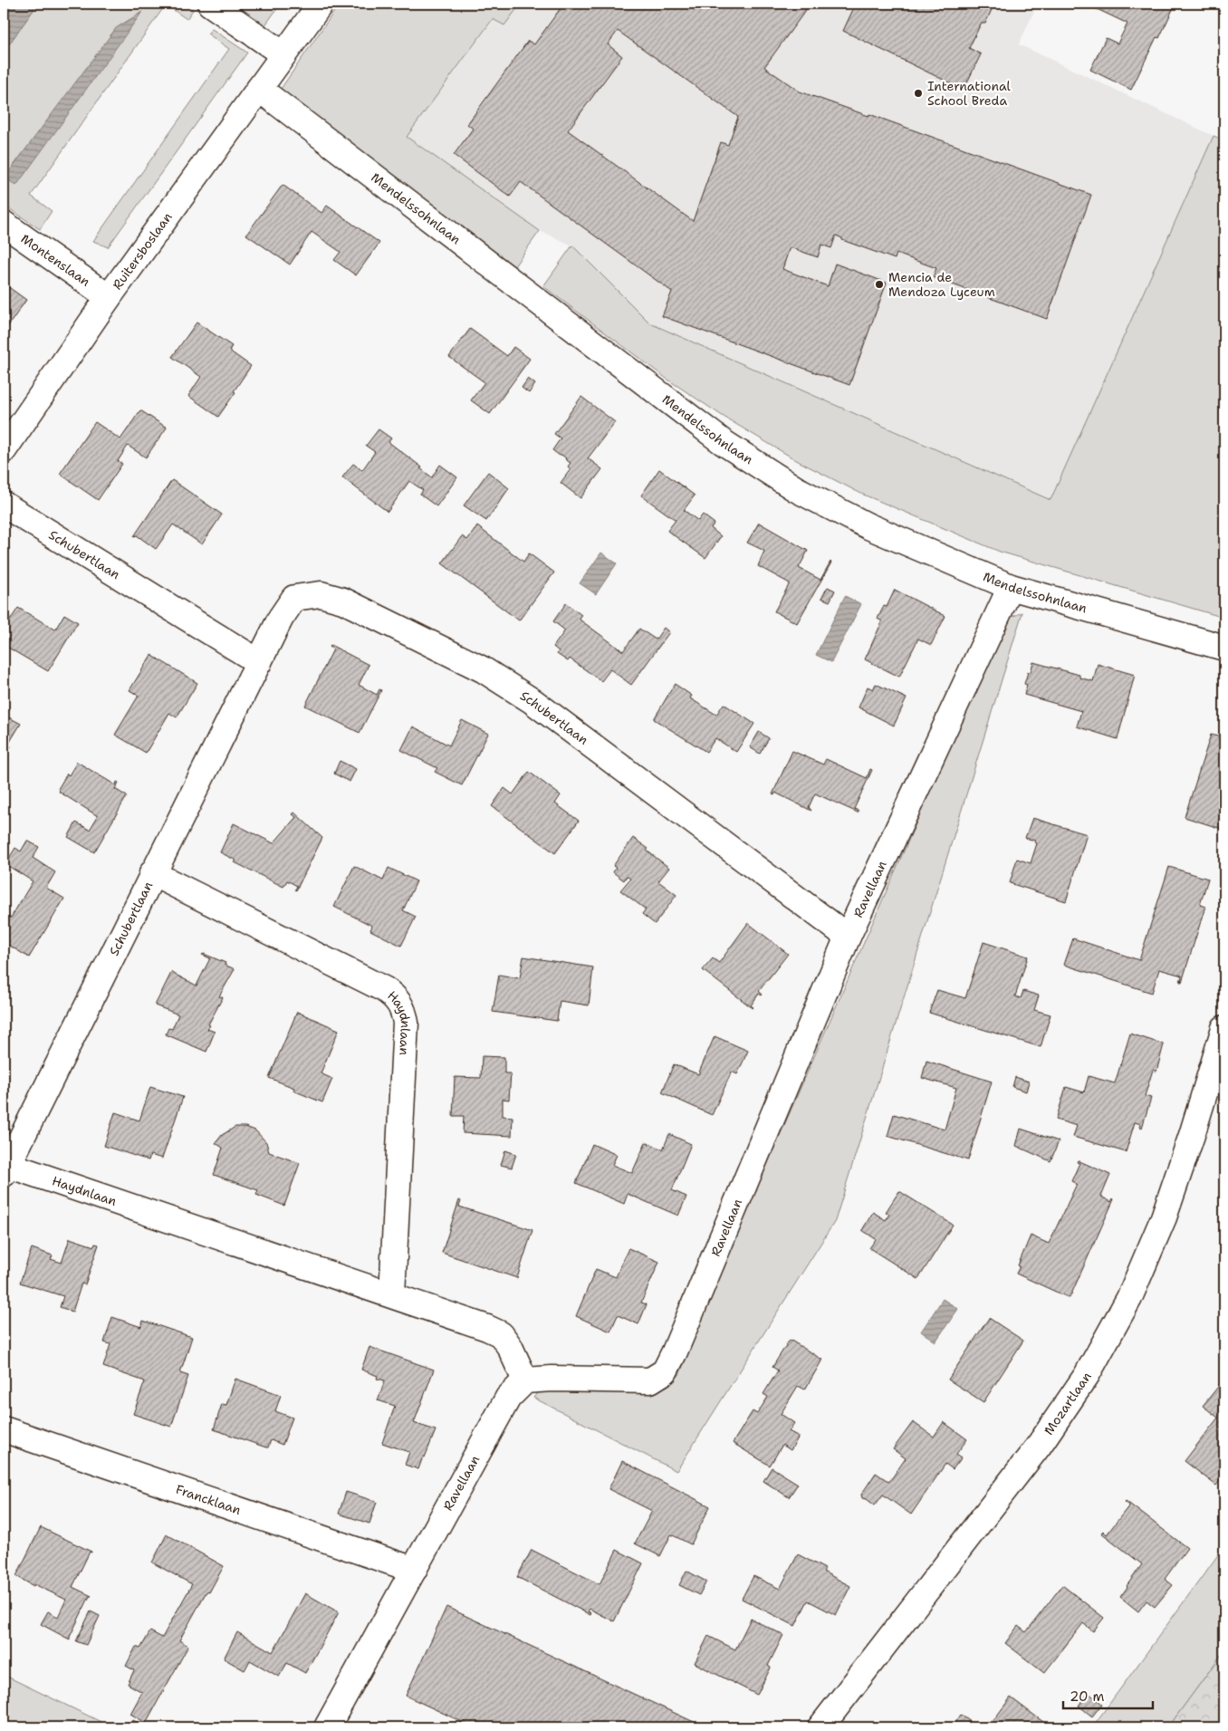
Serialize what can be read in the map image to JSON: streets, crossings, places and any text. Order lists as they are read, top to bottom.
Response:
{
  "streets": {
    "street": [
      "Mendelssohnlaan",
      "Ruitersboslaan",
      "Montenslaan",
      "Schubertlaan",
      "Ravellaan",
      "Haydnlaan",
      "Mozartlaan",
      "Francklaan"
    ]
  },
  "crossings": [
    ["Mendelssohnlaan", "Ruitersboslaan"],
    ["Mendelssohnlaan", "Ravellaan"],
    ["Ruitersboslaan", "Montenslaan"],
    ["Schubertlaan", "Ravellaan"],
    ["Schubertlaan", "Haydnlaan"],
    ["Ravellaan", "Haydnlaan"],
    ["Ravellaan", "Francklaan"]
  ],
  "places": ["International School Breda", "Mencia de Mendoza Lyceum"],
  "scale_bar": "20 m"
}
